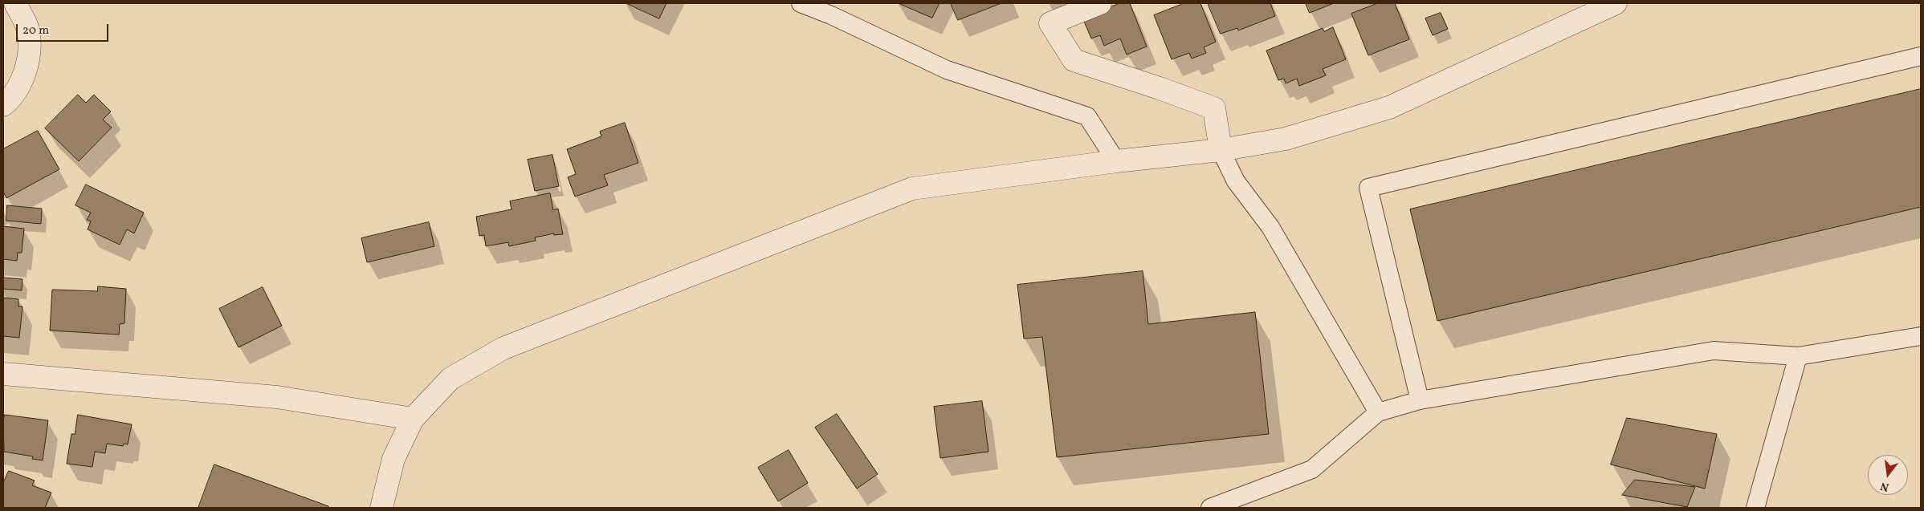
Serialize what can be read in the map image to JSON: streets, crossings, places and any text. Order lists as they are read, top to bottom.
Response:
{
  "scale_bar": "20 m",
  "north": "bottom"
}
